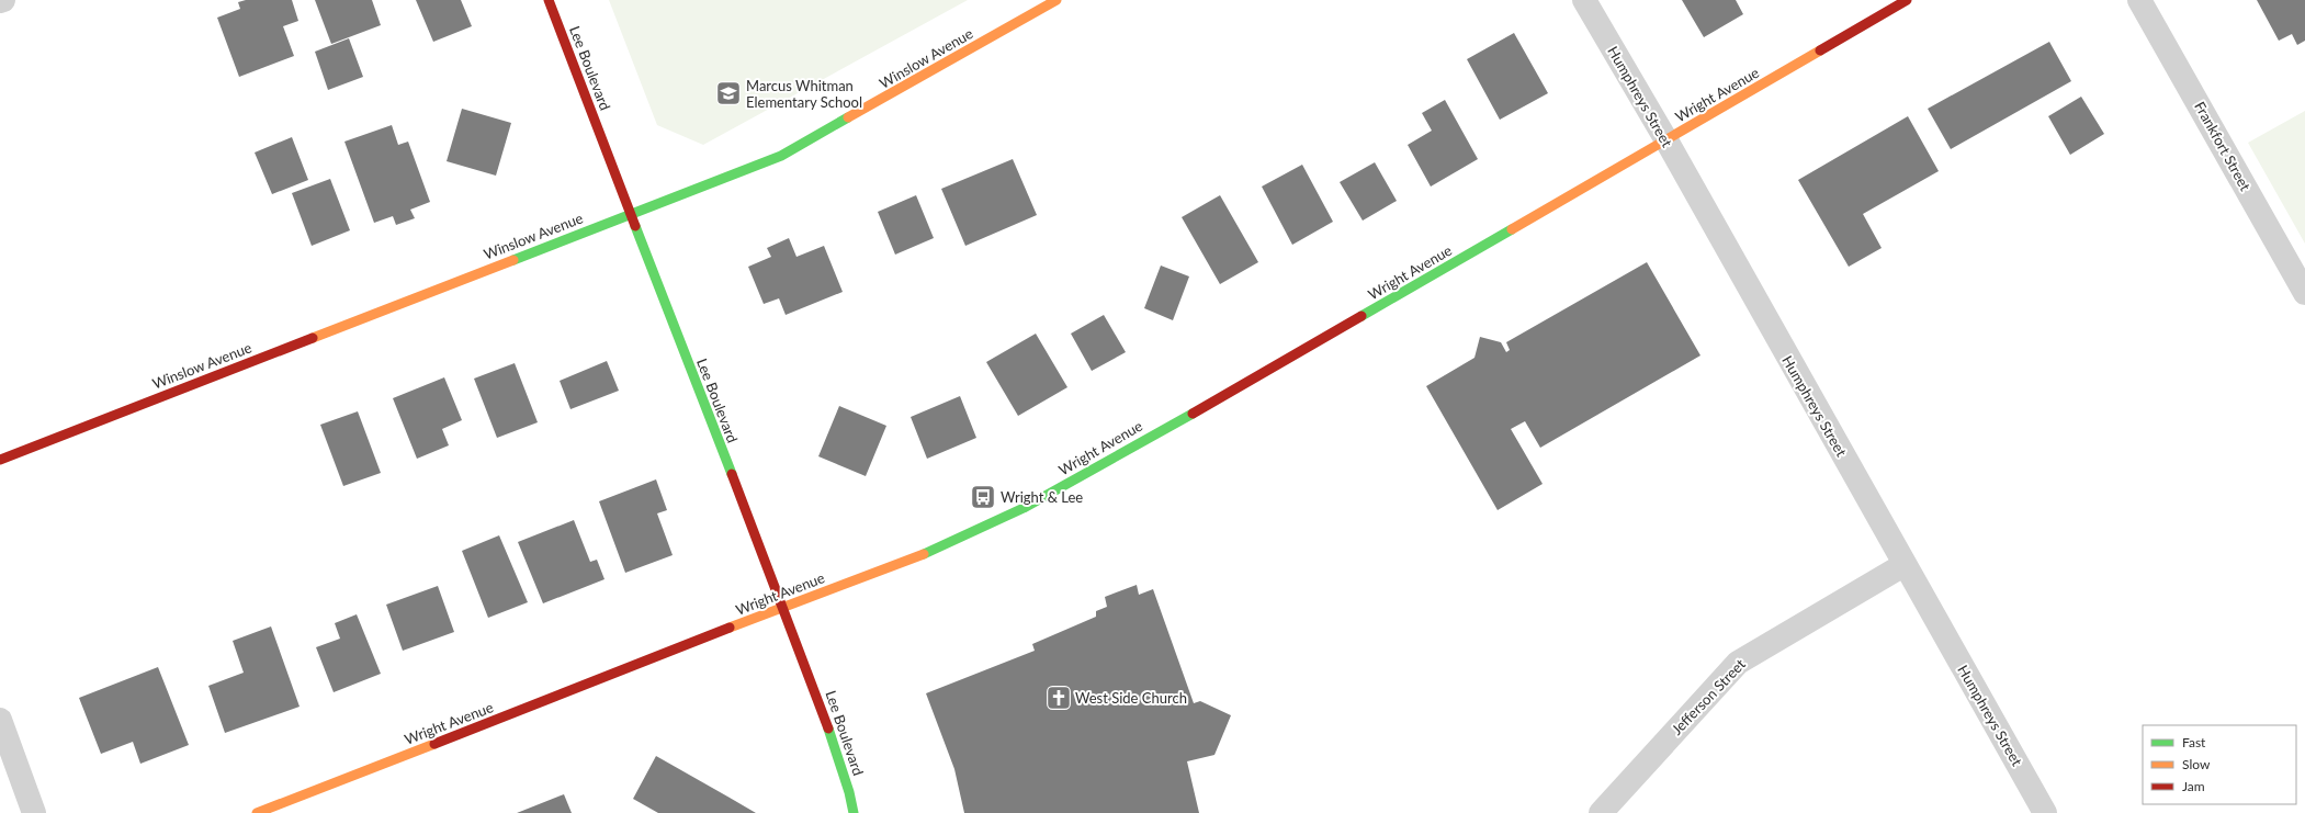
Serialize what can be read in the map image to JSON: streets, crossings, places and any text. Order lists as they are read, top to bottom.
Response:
{
  "streets": {
    "street": [
      "Winslow Avenue",
      "Lee Boulevard",
      "Wright Avenue",
      "Humphreys Street",
      "Frankfort Street",
      "Jefferson Street"
    ]
  },
  "crossings": [
    ["Winslow Avenue", "Lee Boulevard"],
    ["Lee Boulevard", "Wright Avenue"],
    ["Wright Avenue", "Humphreys Street"],
    ["Humphreys Street", "Jefferson Street"]
  ],
  "places": {
    "school or university": ["Marcus Whitman Elementary School"],
    "bus stop": ["Wright & Lee"],
    "church": ["West Side Church"]
  },
  "legend": ["Fast", "Slow", "Jam"]
}
